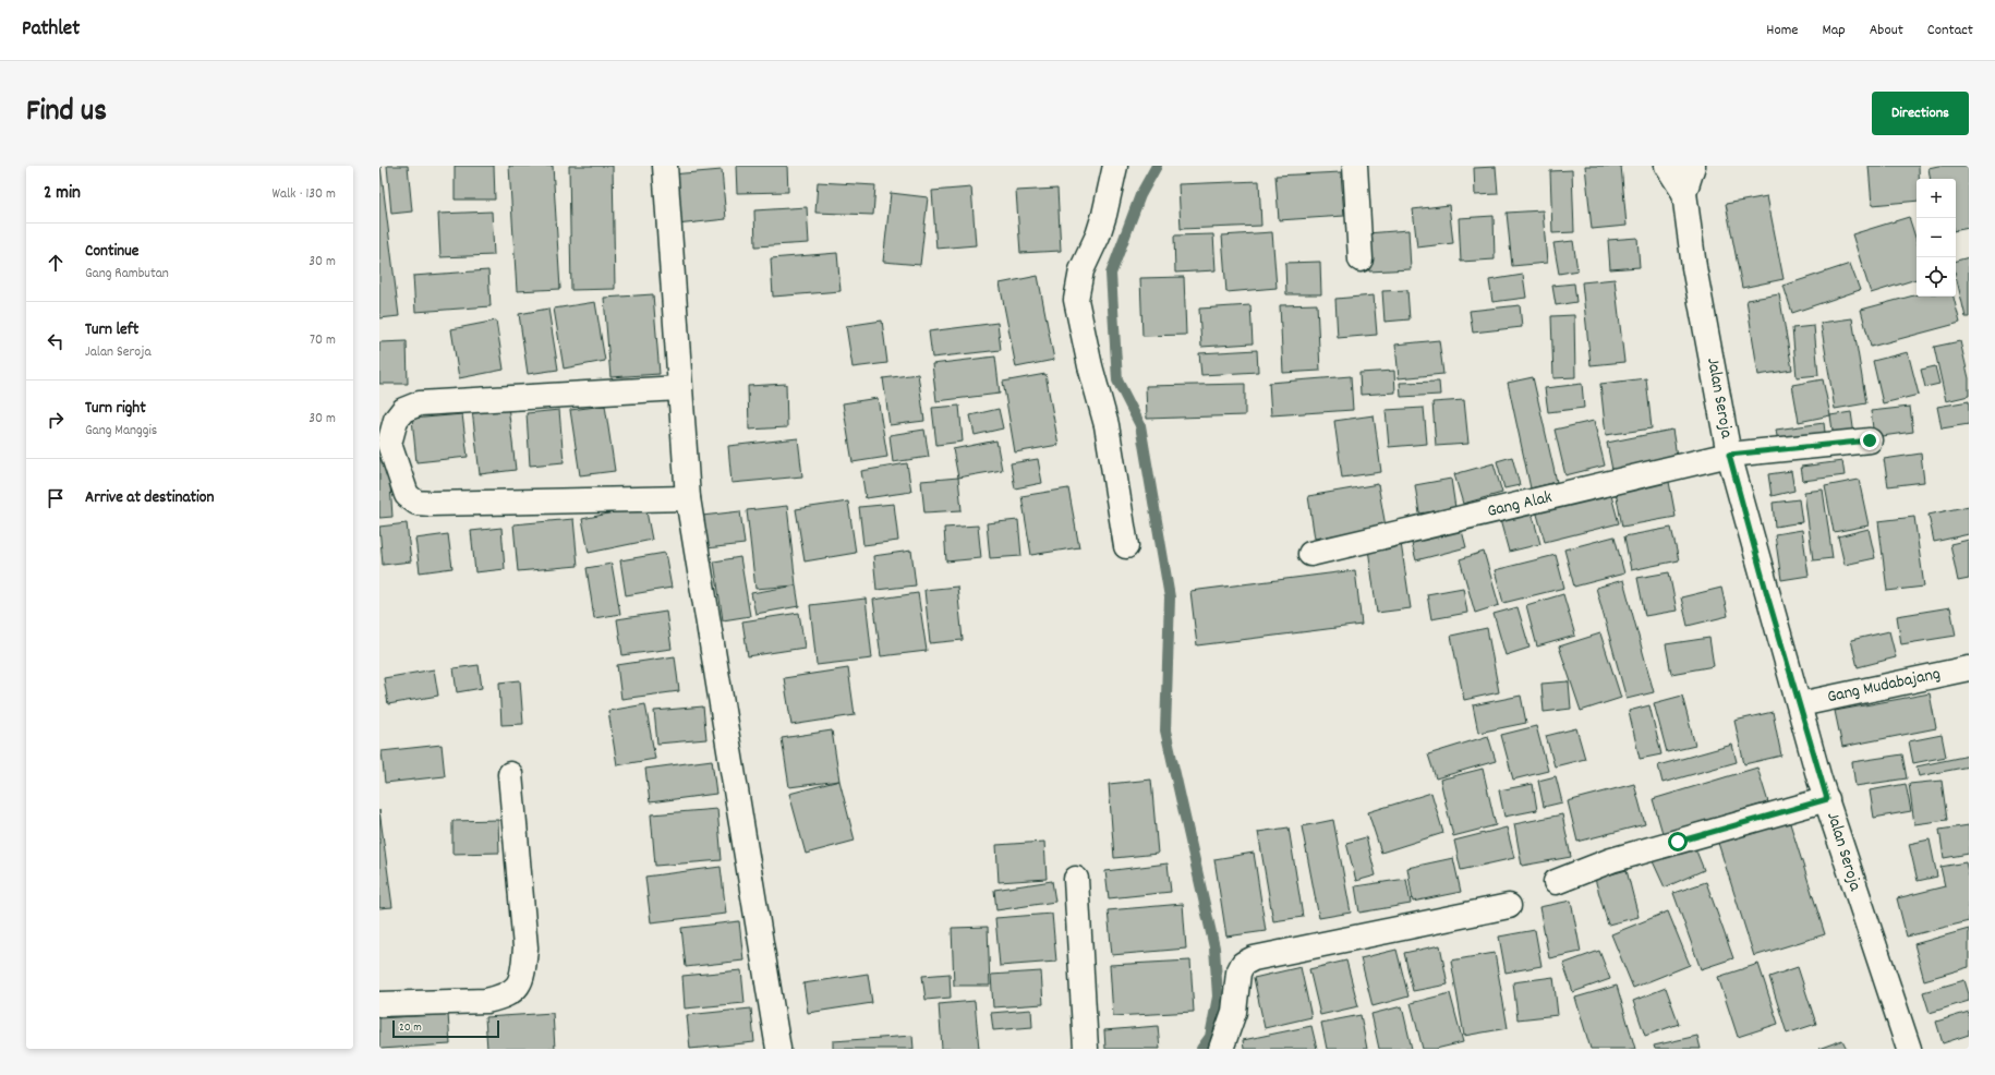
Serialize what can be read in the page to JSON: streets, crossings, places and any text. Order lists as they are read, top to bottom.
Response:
{
  "streets": {
    "street": ["Jalan Seroja", "Gang Alak", "Gang Mudabajang"]
  },
  "crossings": [
    ["Jalan Seroja", "Gang Alak"],
    ["Jalan Seroja", "Gang Mudabajang"]
  ],
  "scale_bar": "20 m",
  "page": {
    "header": "Pathlet",
    "nav": [
      "Home",
      "Map",
      "About",
      "Contact"
    ],
    "title": "Find us",
    "buttons": "Directions",
    "heading": ["2 min", "Walk · 130 m"],
    "map_buttons": ["+", "−"],
    "list": [
      ["Continue", "Gang Rambutan", "30 m"],
      ["Turn left", "Jalan Seroja", "70 m"],
      ["Turn right", "Gang Manggis", "30 m"],
      "Arrive at destination"
    ],
    "scale": "20 m"
  }
}
